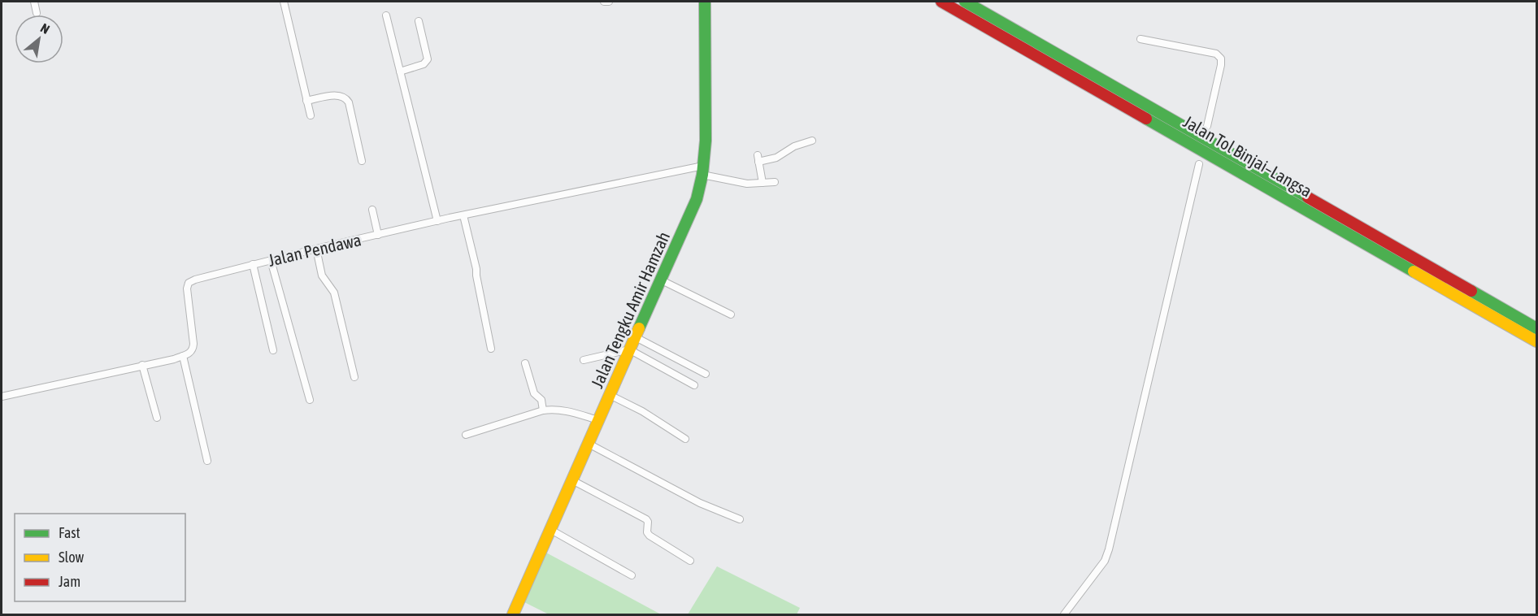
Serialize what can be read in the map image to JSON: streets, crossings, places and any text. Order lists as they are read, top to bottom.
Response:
{
  "streets": {
    "highway": ["Jalan Tol Binjai–Langsa", "Jalan Tengku Amir Hamzah"],
    "street": ["Jalan Pendawa"]
  },
  "crossings": [
    ["Jalan Pendawa", "Jalan Tengku Amir Hamzah"]
  ],
  "legend": ["Fast", "Slow", "Jam"],
  "north": "top right"
}
